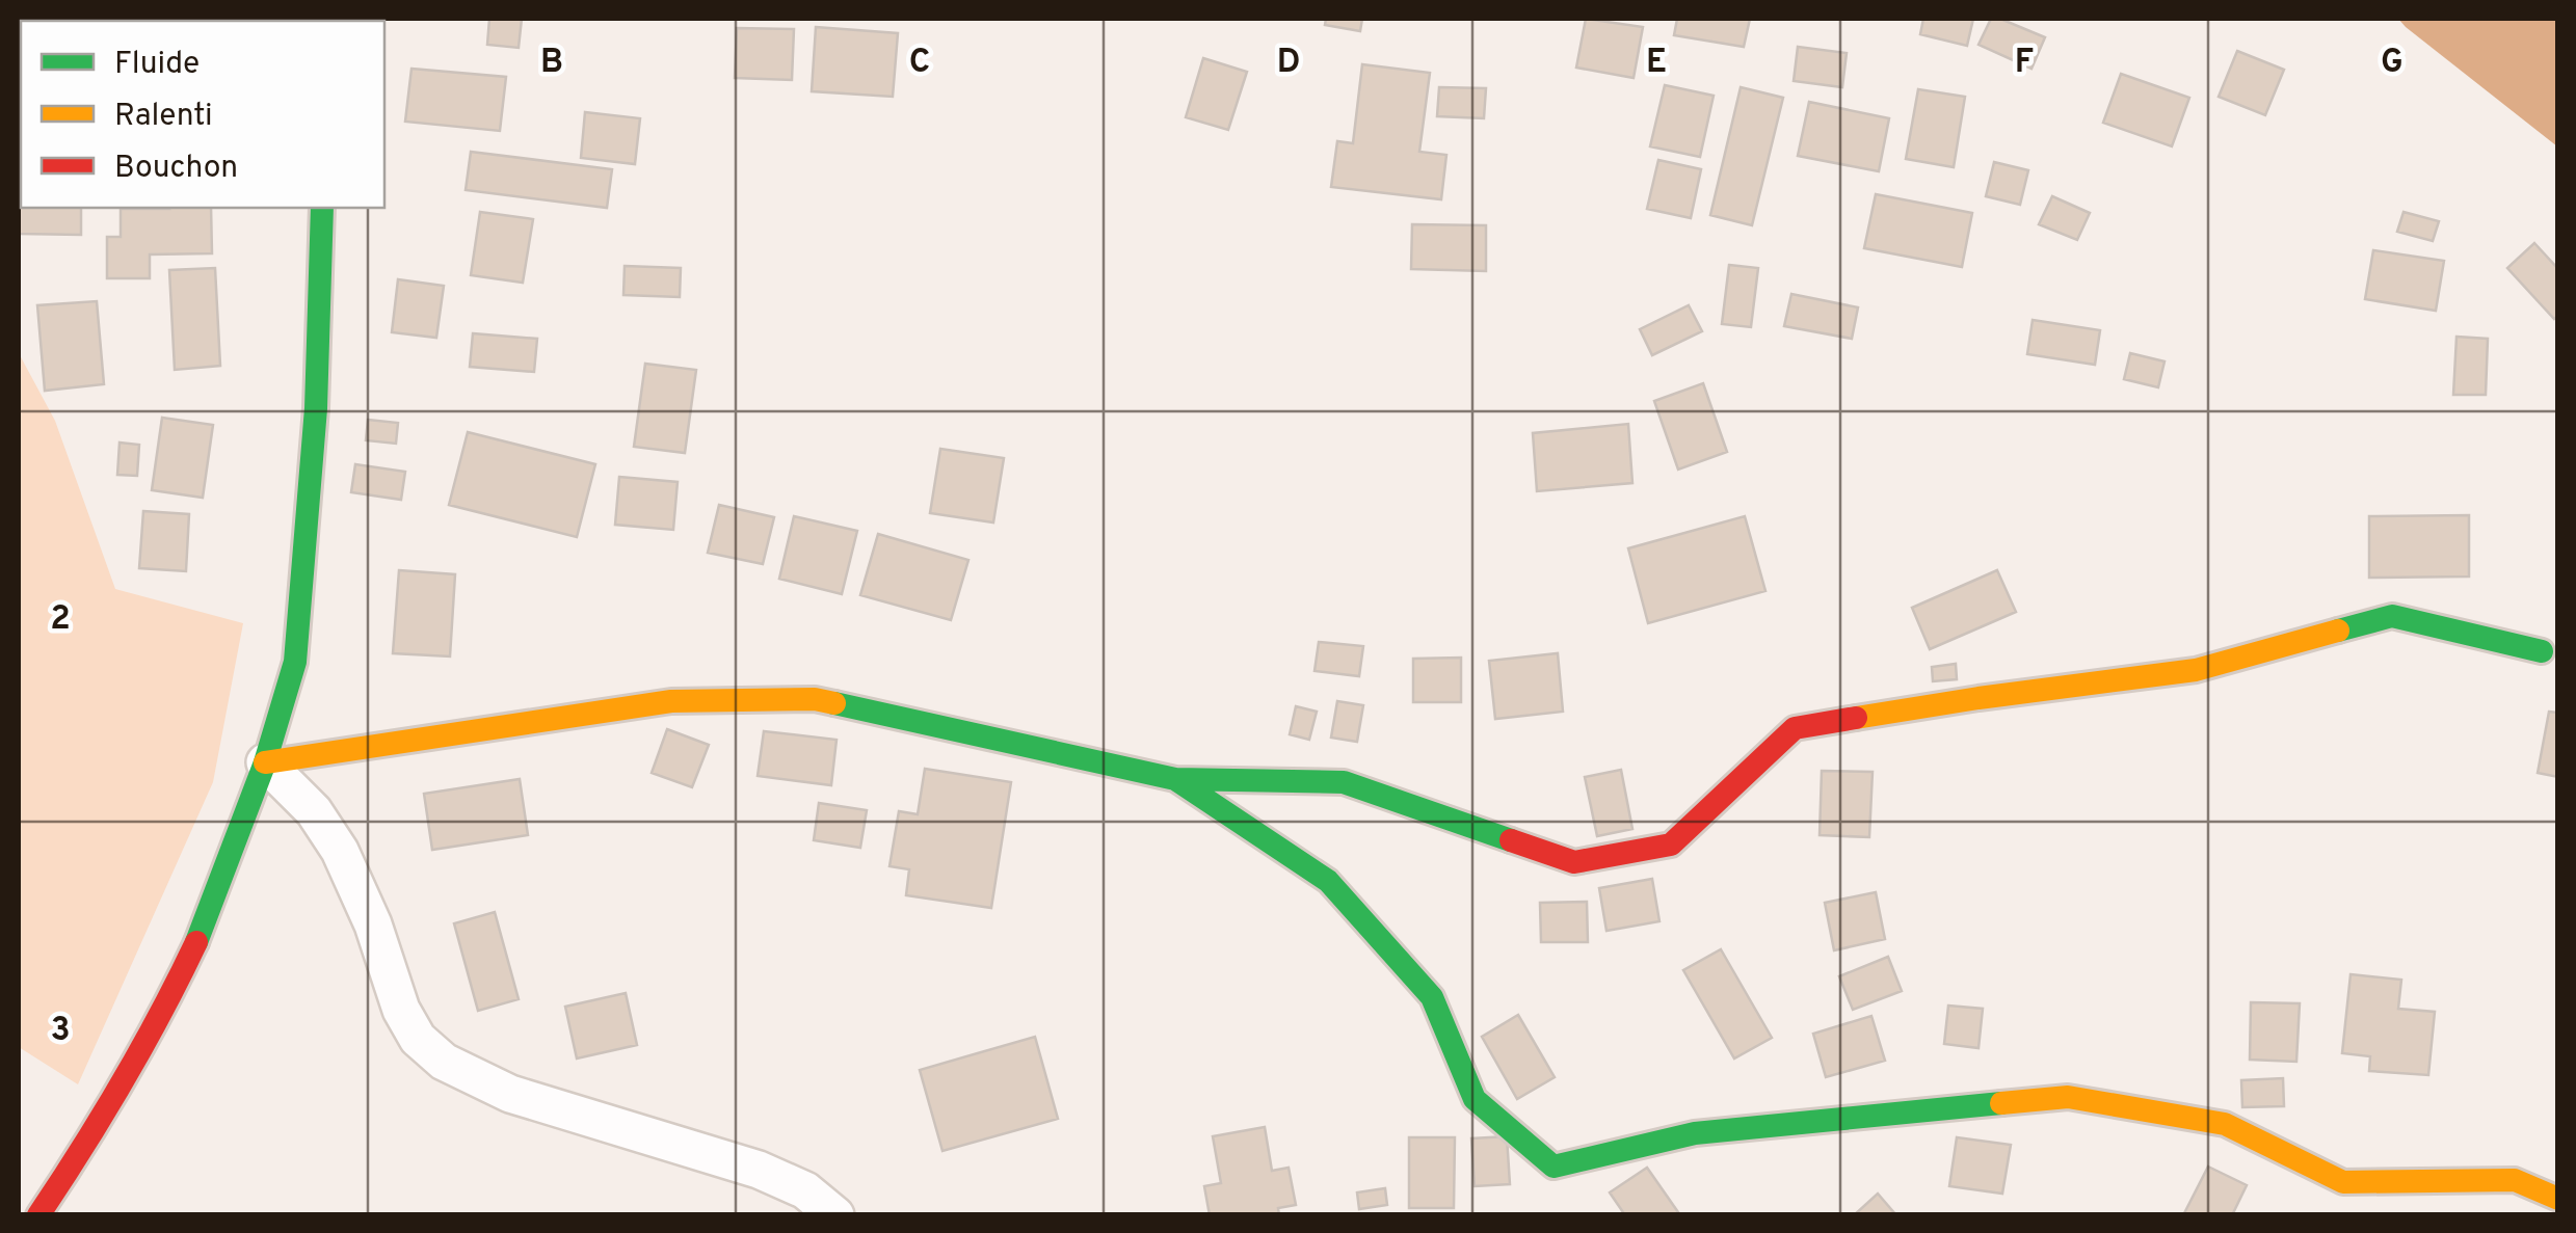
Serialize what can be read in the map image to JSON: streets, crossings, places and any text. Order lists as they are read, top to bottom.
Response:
{
  "legend": ["Fluide", "Ralenti", "Bouchon"],
  "grid": {
    "columns": [
      "B",
      "C",
      "D",
      "E",
      "F",
      "G"
    ],
    "rows": ["2", "3"]
  }
}
